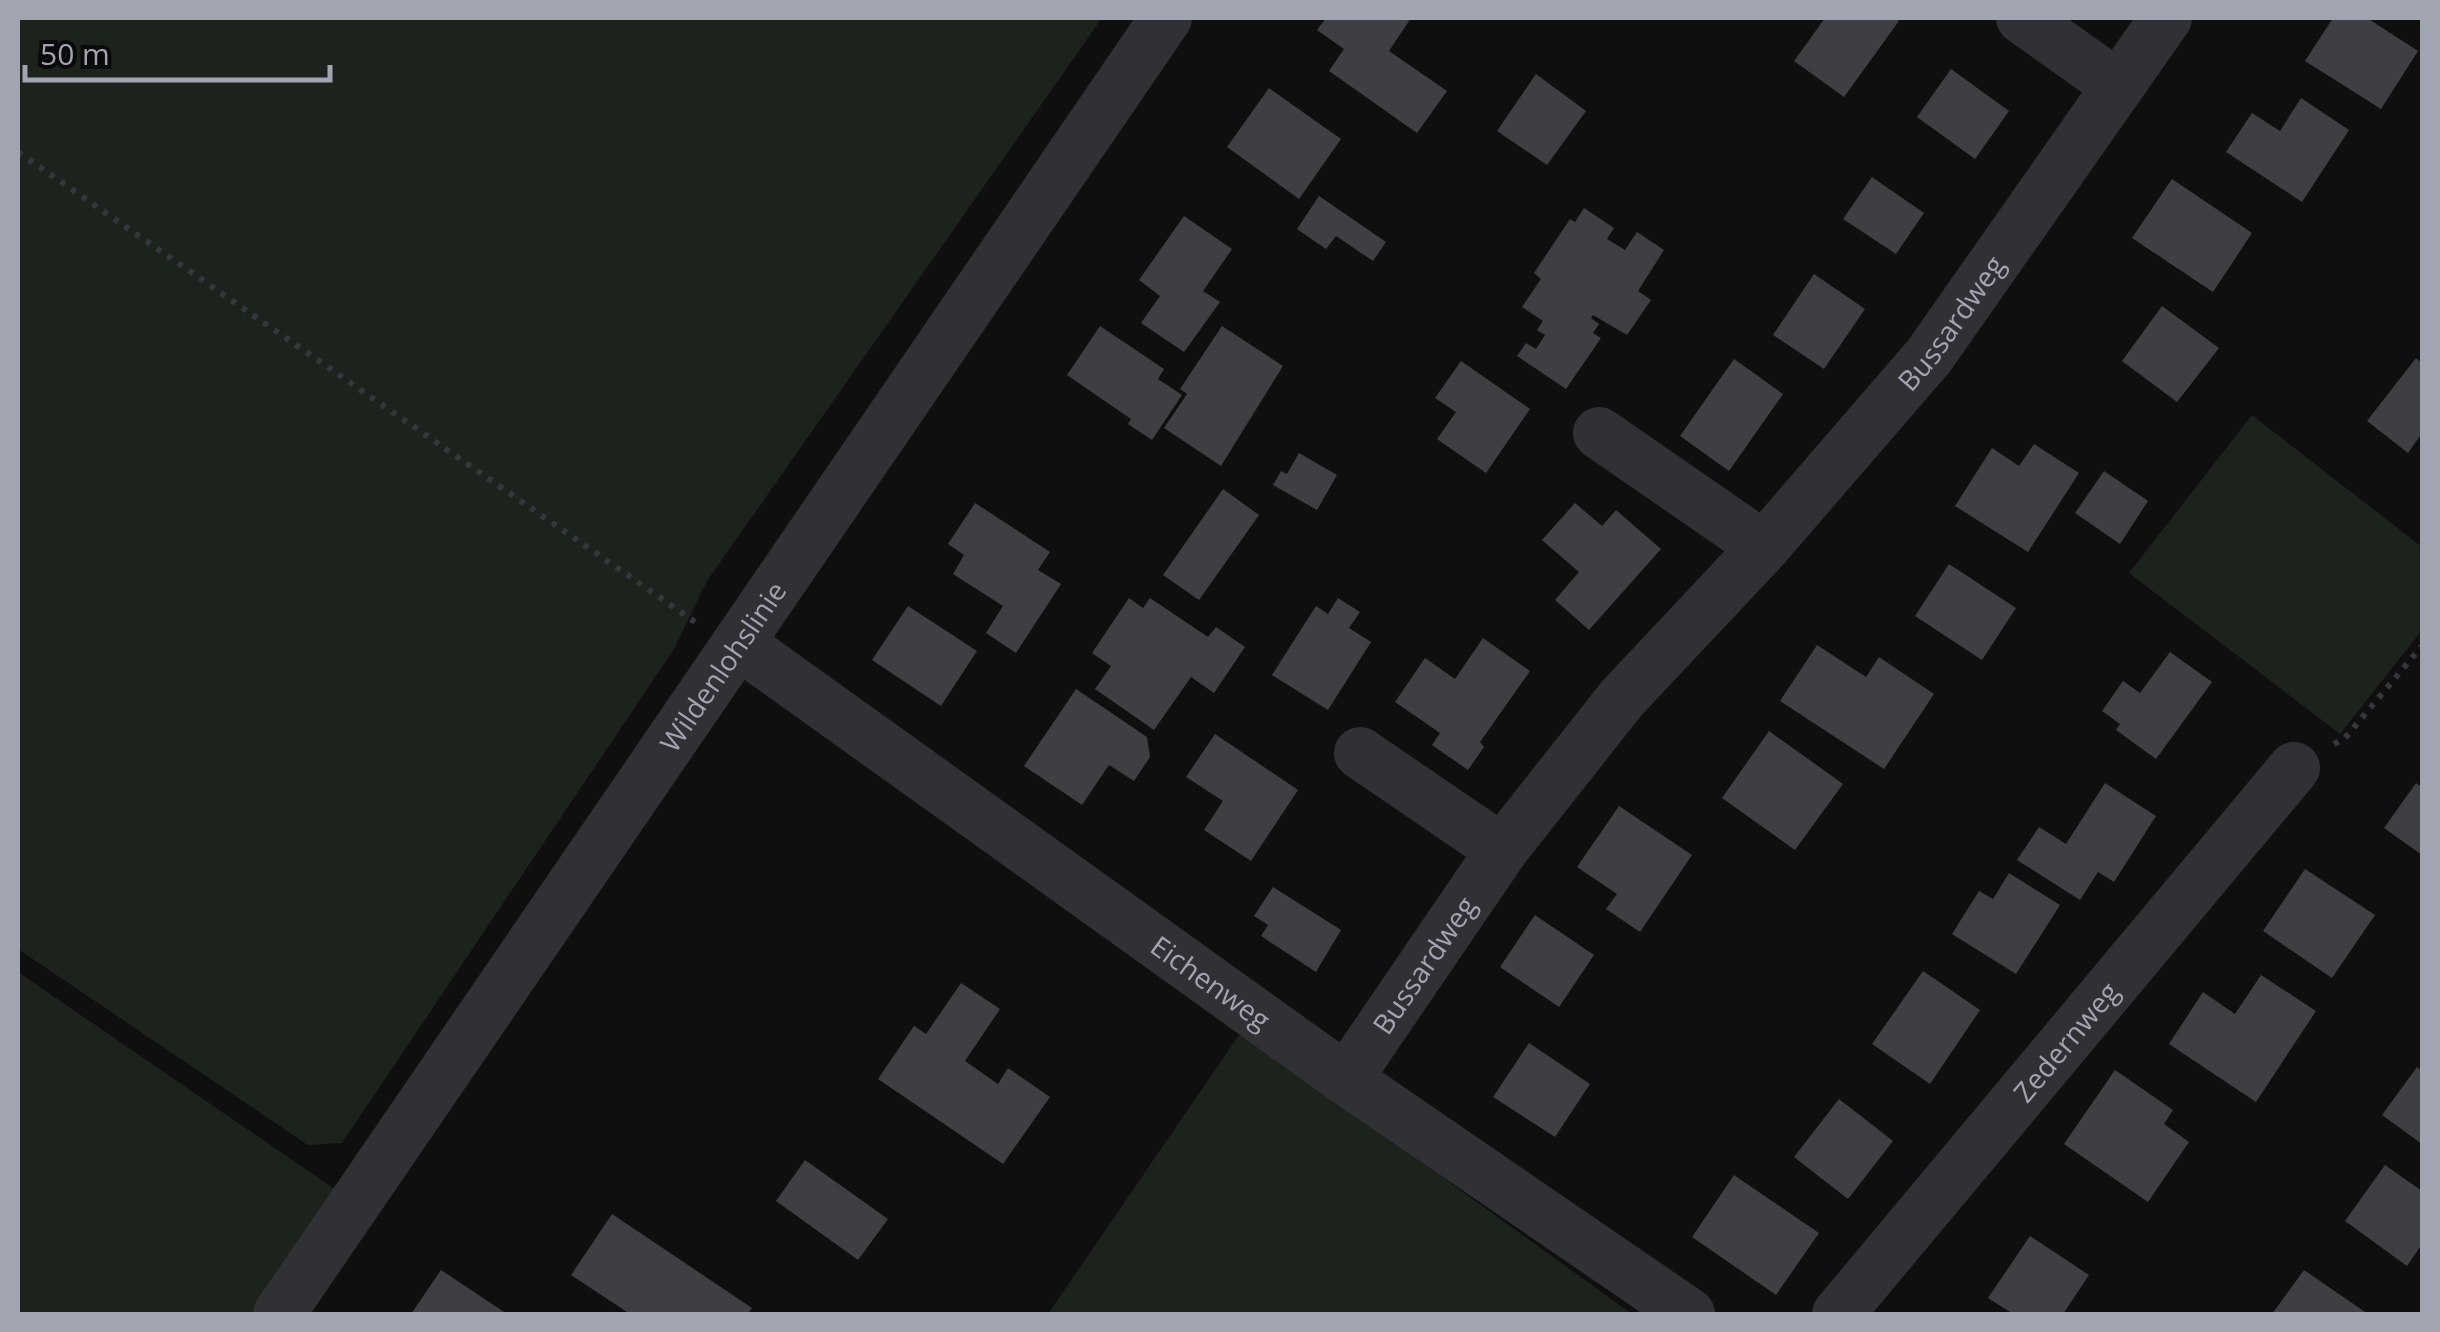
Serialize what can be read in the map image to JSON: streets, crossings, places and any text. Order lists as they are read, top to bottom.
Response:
{
  "streets": {
    "street": [
      "Bussardweg",
      "Wildenlohslinie",
      "Eichenweg",
      "Zedernweg"
    ]
  },
  "crossings": [
    ["Bussardweg", "Eichenweg"],
    ["Wildenlohslinie", "Eichenweg"]
  ],
  "scale_bar": "50 m"
}
